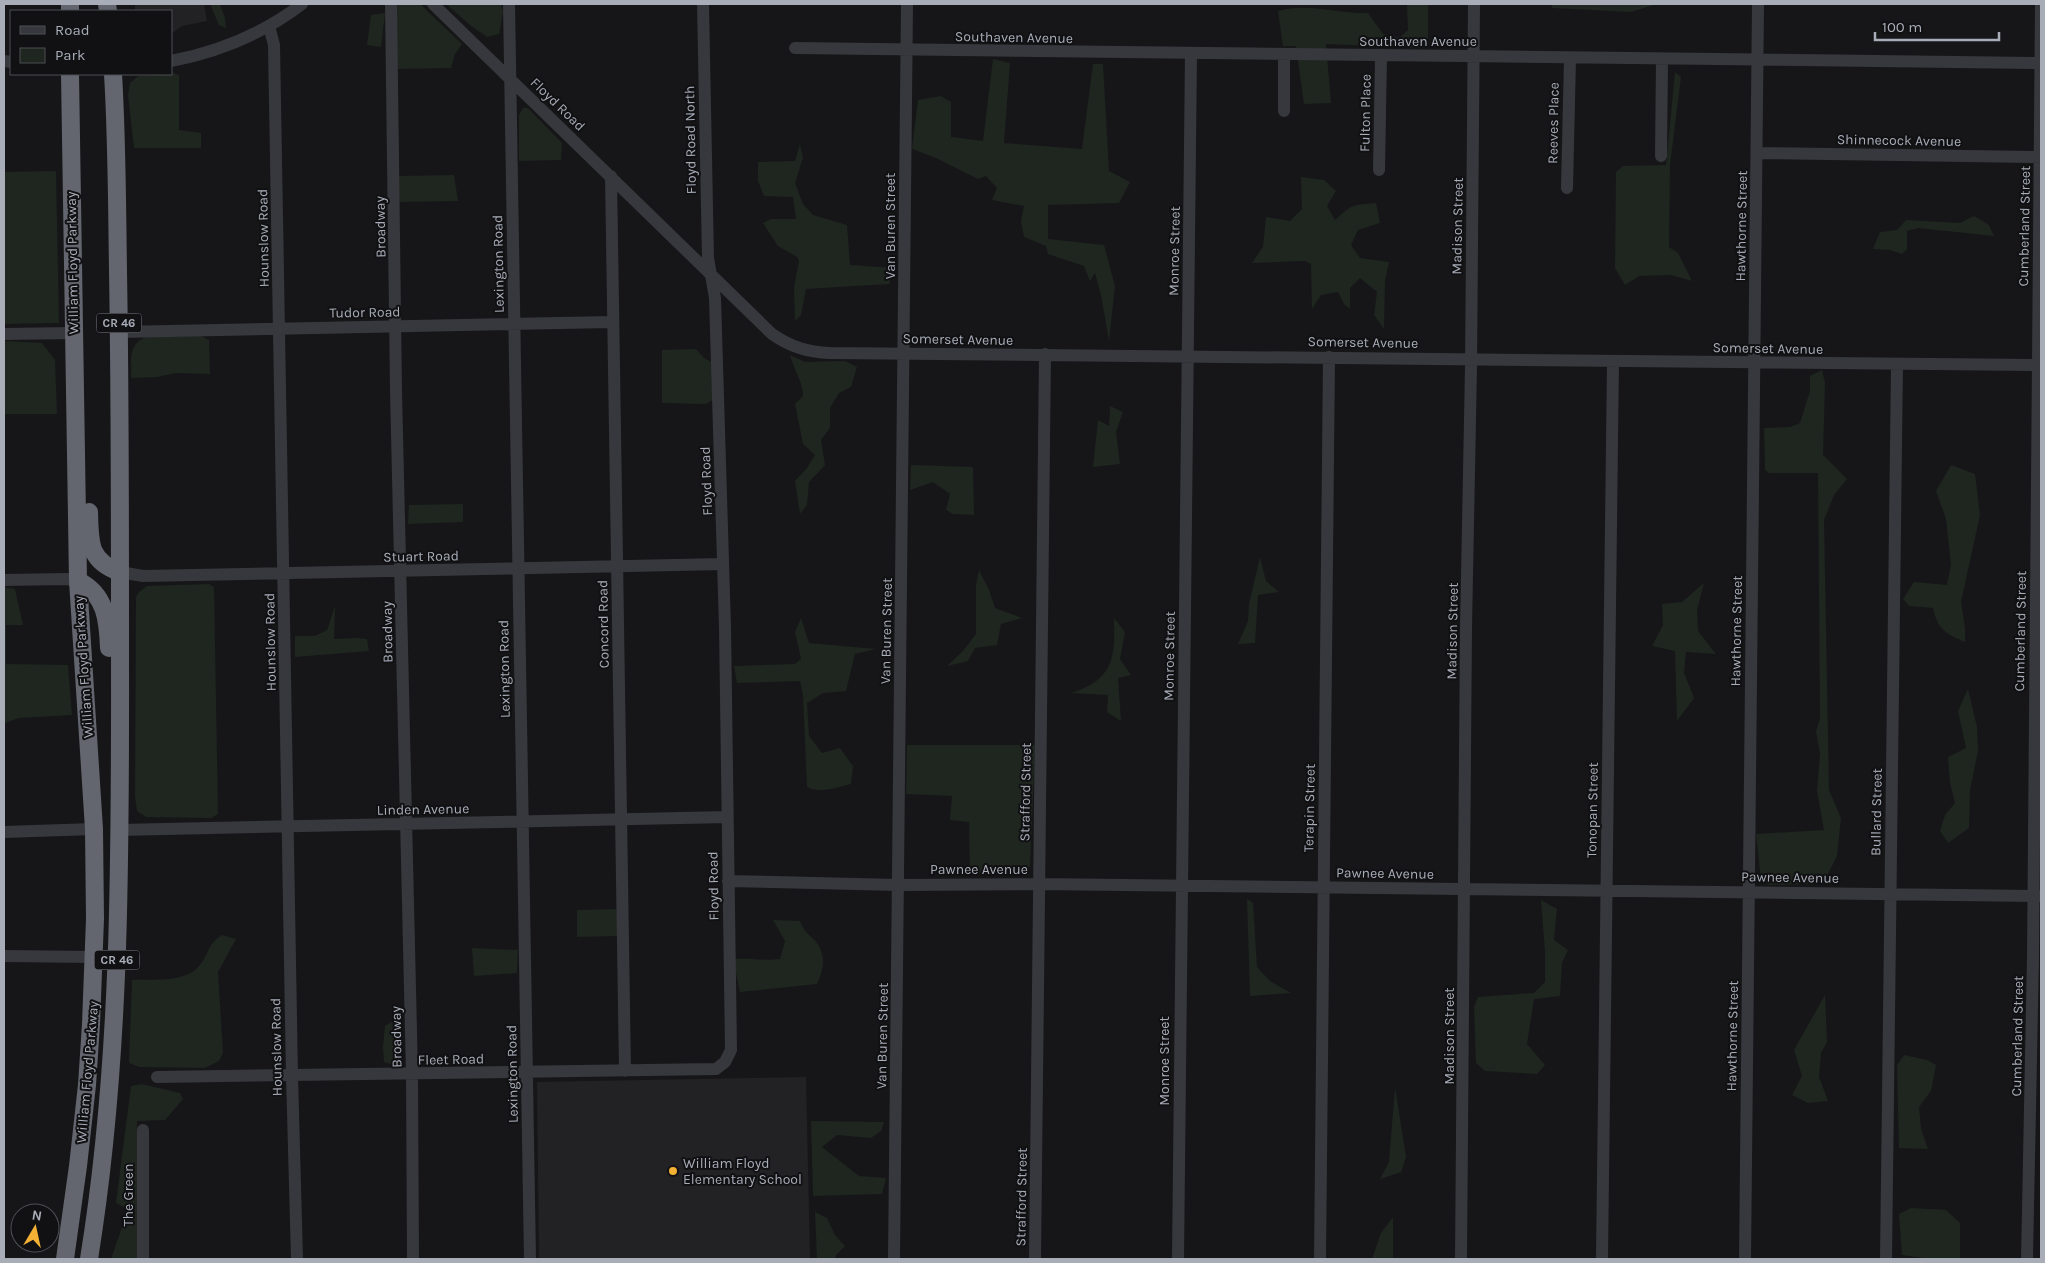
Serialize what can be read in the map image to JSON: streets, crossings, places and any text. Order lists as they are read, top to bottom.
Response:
{
  "streets": {
    "highway": ["William Floyd Parkway", "CR 46"],
    "street": [
      "Southaven Avenue",
      "Floyd Road",
      "Fulton Place",
      "Reeves Place",
      "Floyd Road North",
      "Shinnecock Avenue",
      "Van Buren Street",
      "Madison Street",
      "Hawthorne Street",
      "Cumberland Street",
      "Broadway",
      "Hounslow Road",
      "Monroe Street",
      "Lexington Road",
      "Tudor Road",
      "Somerset Avenue",
      "Stuart Road",
      "Concord Road",
      "Strafford Street",
      "Terapin Street",
      "Linden Avenue",
      "Tonopan Street",
      "Bullard Street",
      "Pawnee Avenue",
      "Fleet Road",
      "The Green"
    ]
  },
  "crossings": [
    ["Southaven Avenue", "Fulton Place"],
    ["Southaven Avenue", "Reeves Place"],
    ["Southaven Avenue", "Van Buren Street"],
    ["Southaven Avenue", "Madison Street"],
    ["Southaven Avenue", "Hawthorne Street"],
    ["Southaven Avenue", "Cumberland Street"],
    ["Southaven Avenue", "Monroe Street"],
    ["Floyd Road", "Floyd Road North"],
    ["Floyd Road", "Lexington Road"],
    ["Floyd Road", "Somerset Avenue"],
    ["Floyd Road", "Stuart Road"],
    ["Floyd Road", "Concord Road"],
    ["Floyd Road", "Linden Avenue"],
    ["Floyd Road", "Pawnee Avenue"],
    ["Floyd Road", "Fleet Road"],
    ["Floyd Road North", "Somerset Avenue"],
    ["Shinnecock Avenue", "Hawthorne Street"],
    ["Shinnecock Avenue", "Cumberland Street"],
    ["Van Buren Street", "Somerset Avenue"],
    ["Van Buren Street", "Pawnee Avenue"],
    ["Madison Street", "Somerset Avenue"],
    ["Madison Street", "Pawnee Avenue"],
    ["Hawthorne Street", "Somerset Avenue"],
    ["Hawthorne Street", "Pawnee Avenue"],
    ["Cumberland Street", "Somerset Avenue"],
    ["Cumberland Street", "Pawnee Avenue"],
    ["Broadway", "Tudor Road"],
    ["Broadway", "Stuart Road"],
    ["Broadway", "Linden Avenue"],
    ["Broadway", "Fleet Road"],
    ["Hounslow Road", "Tudor Road"],
    ["Hounslow Road", "Stuart Road"],
    ["Hounslow Road", "Linden Avenue"],
    ["Hounslow Road", "Fleet Road"],
    ["Monroe Street", "Somerset Avenue"],
    ["Monroe Street", "Pawnee Avenue"],
    ["William Floyd Parkway", "Tudor Road"],
    ["William Floyd Parkway", "Stuart Road"],
    ["William Floyd Parkway", "Linden Avenue"],
    ["Lexington Road", "Tudor Road"],
    ["Lexington Road", "Stuart Road"],
    ["Lexington Road", "Linden Avenue"],
    ["Lexington Road", "Fleet Road"],
    ["Tudor Road", "Concord Road"],
    ["Somerset Avenue", "Strafford Street"],
    ["Somerset Avenue", "Terapin Street"],
    ["Somerset Avenue", "Tonopan Street"],
    ["Somerset Avenue", "Bullard Street"],
    ["Stuart Road", "Concord Road"],
    ["Concord Road", "Linden Avenue"],
    ["Concord Road", "Fleet Road"],
    ["Strafford Street", "Pawnee Avenue"],
    ["Terapin Street", "Pawnee Avenue"],
    ["Tonopan Street", "Pawnee Avenue"],
    ["Bullard Street", "Pawnee Avenue"]
  ],
  "places": ["William Floyd Elementary School"],
  "legend": ["Road", "Park"],
  "scale_bar": "100 m",
  "north": "top"
}
